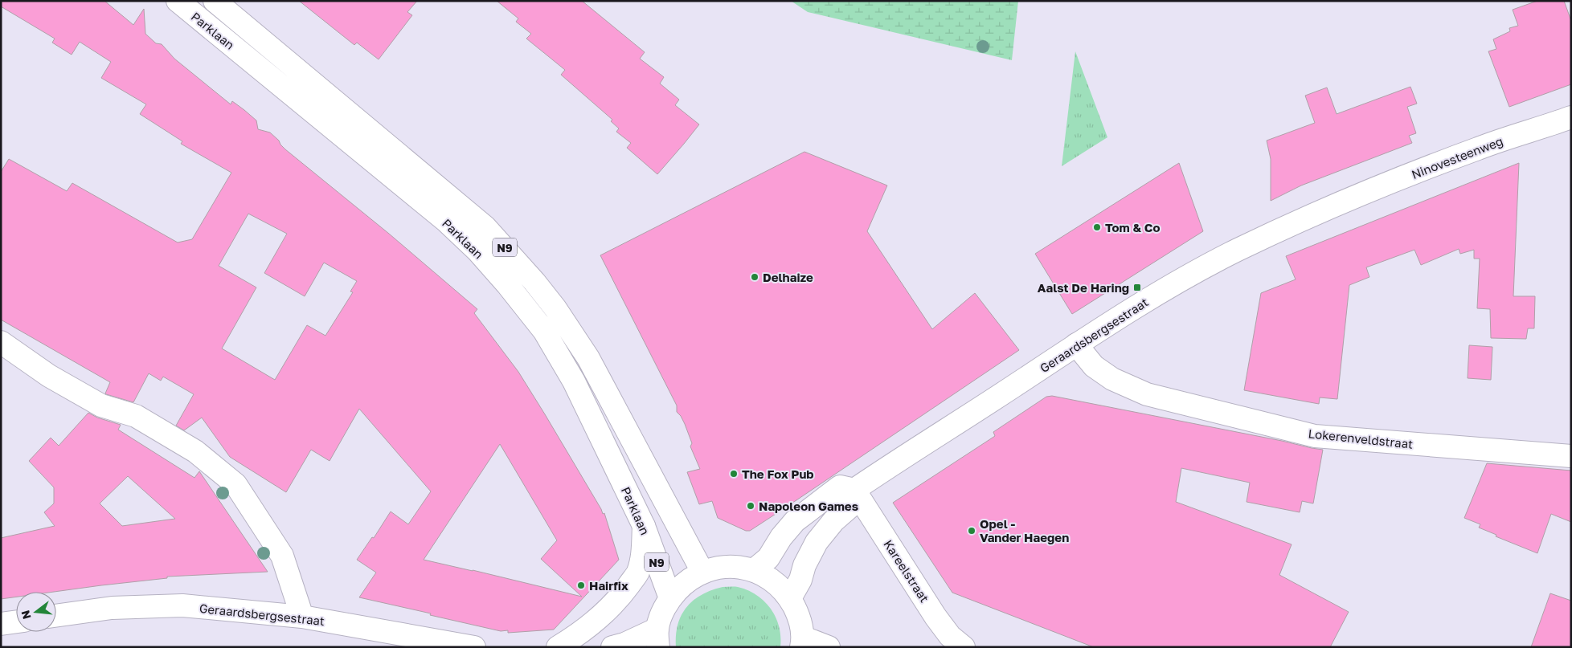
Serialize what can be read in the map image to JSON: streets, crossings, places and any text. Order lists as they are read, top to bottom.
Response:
{
  "streets": {
    "main road": [
      "Parklaan",
      "Ninovesteenweg",
      "N9",
      "Geraardsbergsestraat",
      "Lokerenveldstraat",
      "Kareelstraat"
    ]
  },
  "crossings": [
    ["Ninovesteenweg", "Geraardsbergsestraat"],
    ["Geraardsbergsestraat", "Lokerenveldstraat"],
    ["Geraardsbergsestraat", "Kareelstraat"]
  ],
  "places": {
    "other": [
      "Tom & Co",
      "Delhaize",
      "The Fox Pub",
      "Napoleon Games",
      "Opel - Vander Haegen",
      "Hairfix"
    ],
    "transit": ["Aalst De Haring"]
  },
  "north": "left"
}
